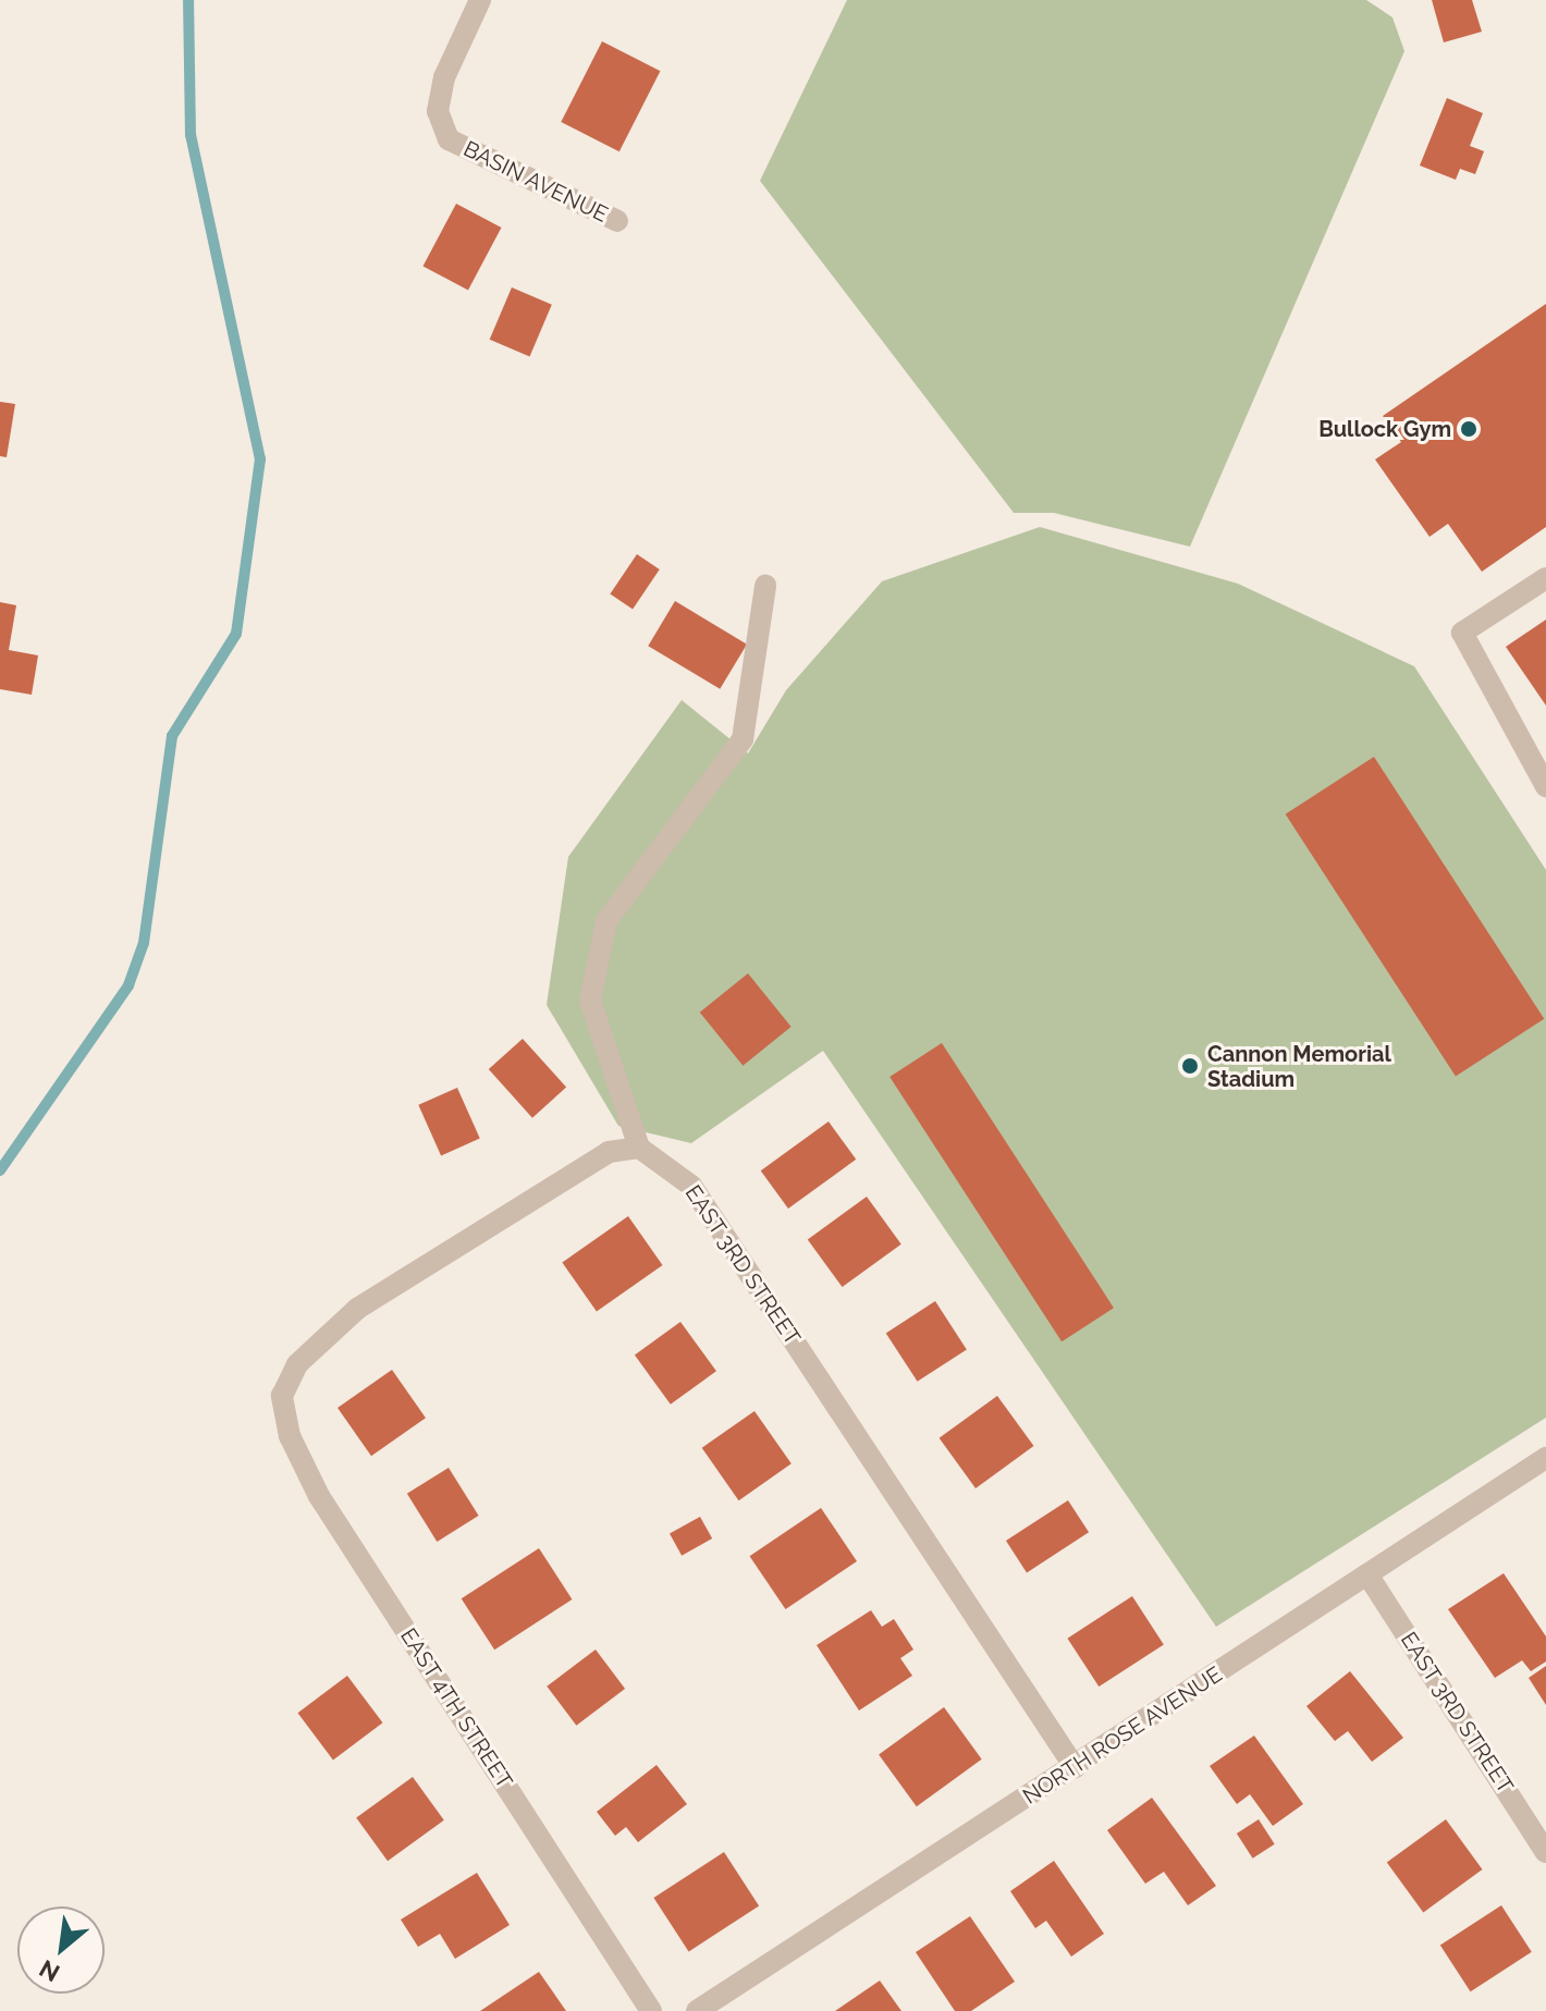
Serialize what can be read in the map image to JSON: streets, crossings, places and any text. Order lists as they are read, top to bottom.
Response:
{
  "streets": {
    "street": [
      "BASIN AVENUE",
      "EAST 3RD STREET",
      "EAST 4TH STREET",
      "NORTH ROSE AVENUE"
    ]
  },
  "crossings": [
    ["EAST 3RD STREET", "EAST 4TH STREET"],
    ["EAST 3RD STREET", "NORTH ROSE AVENUE"]
  ],
  "places": ["Bullock Gym", "Cannon Memorial Stadium"],
  "north": "bottom left"
}
